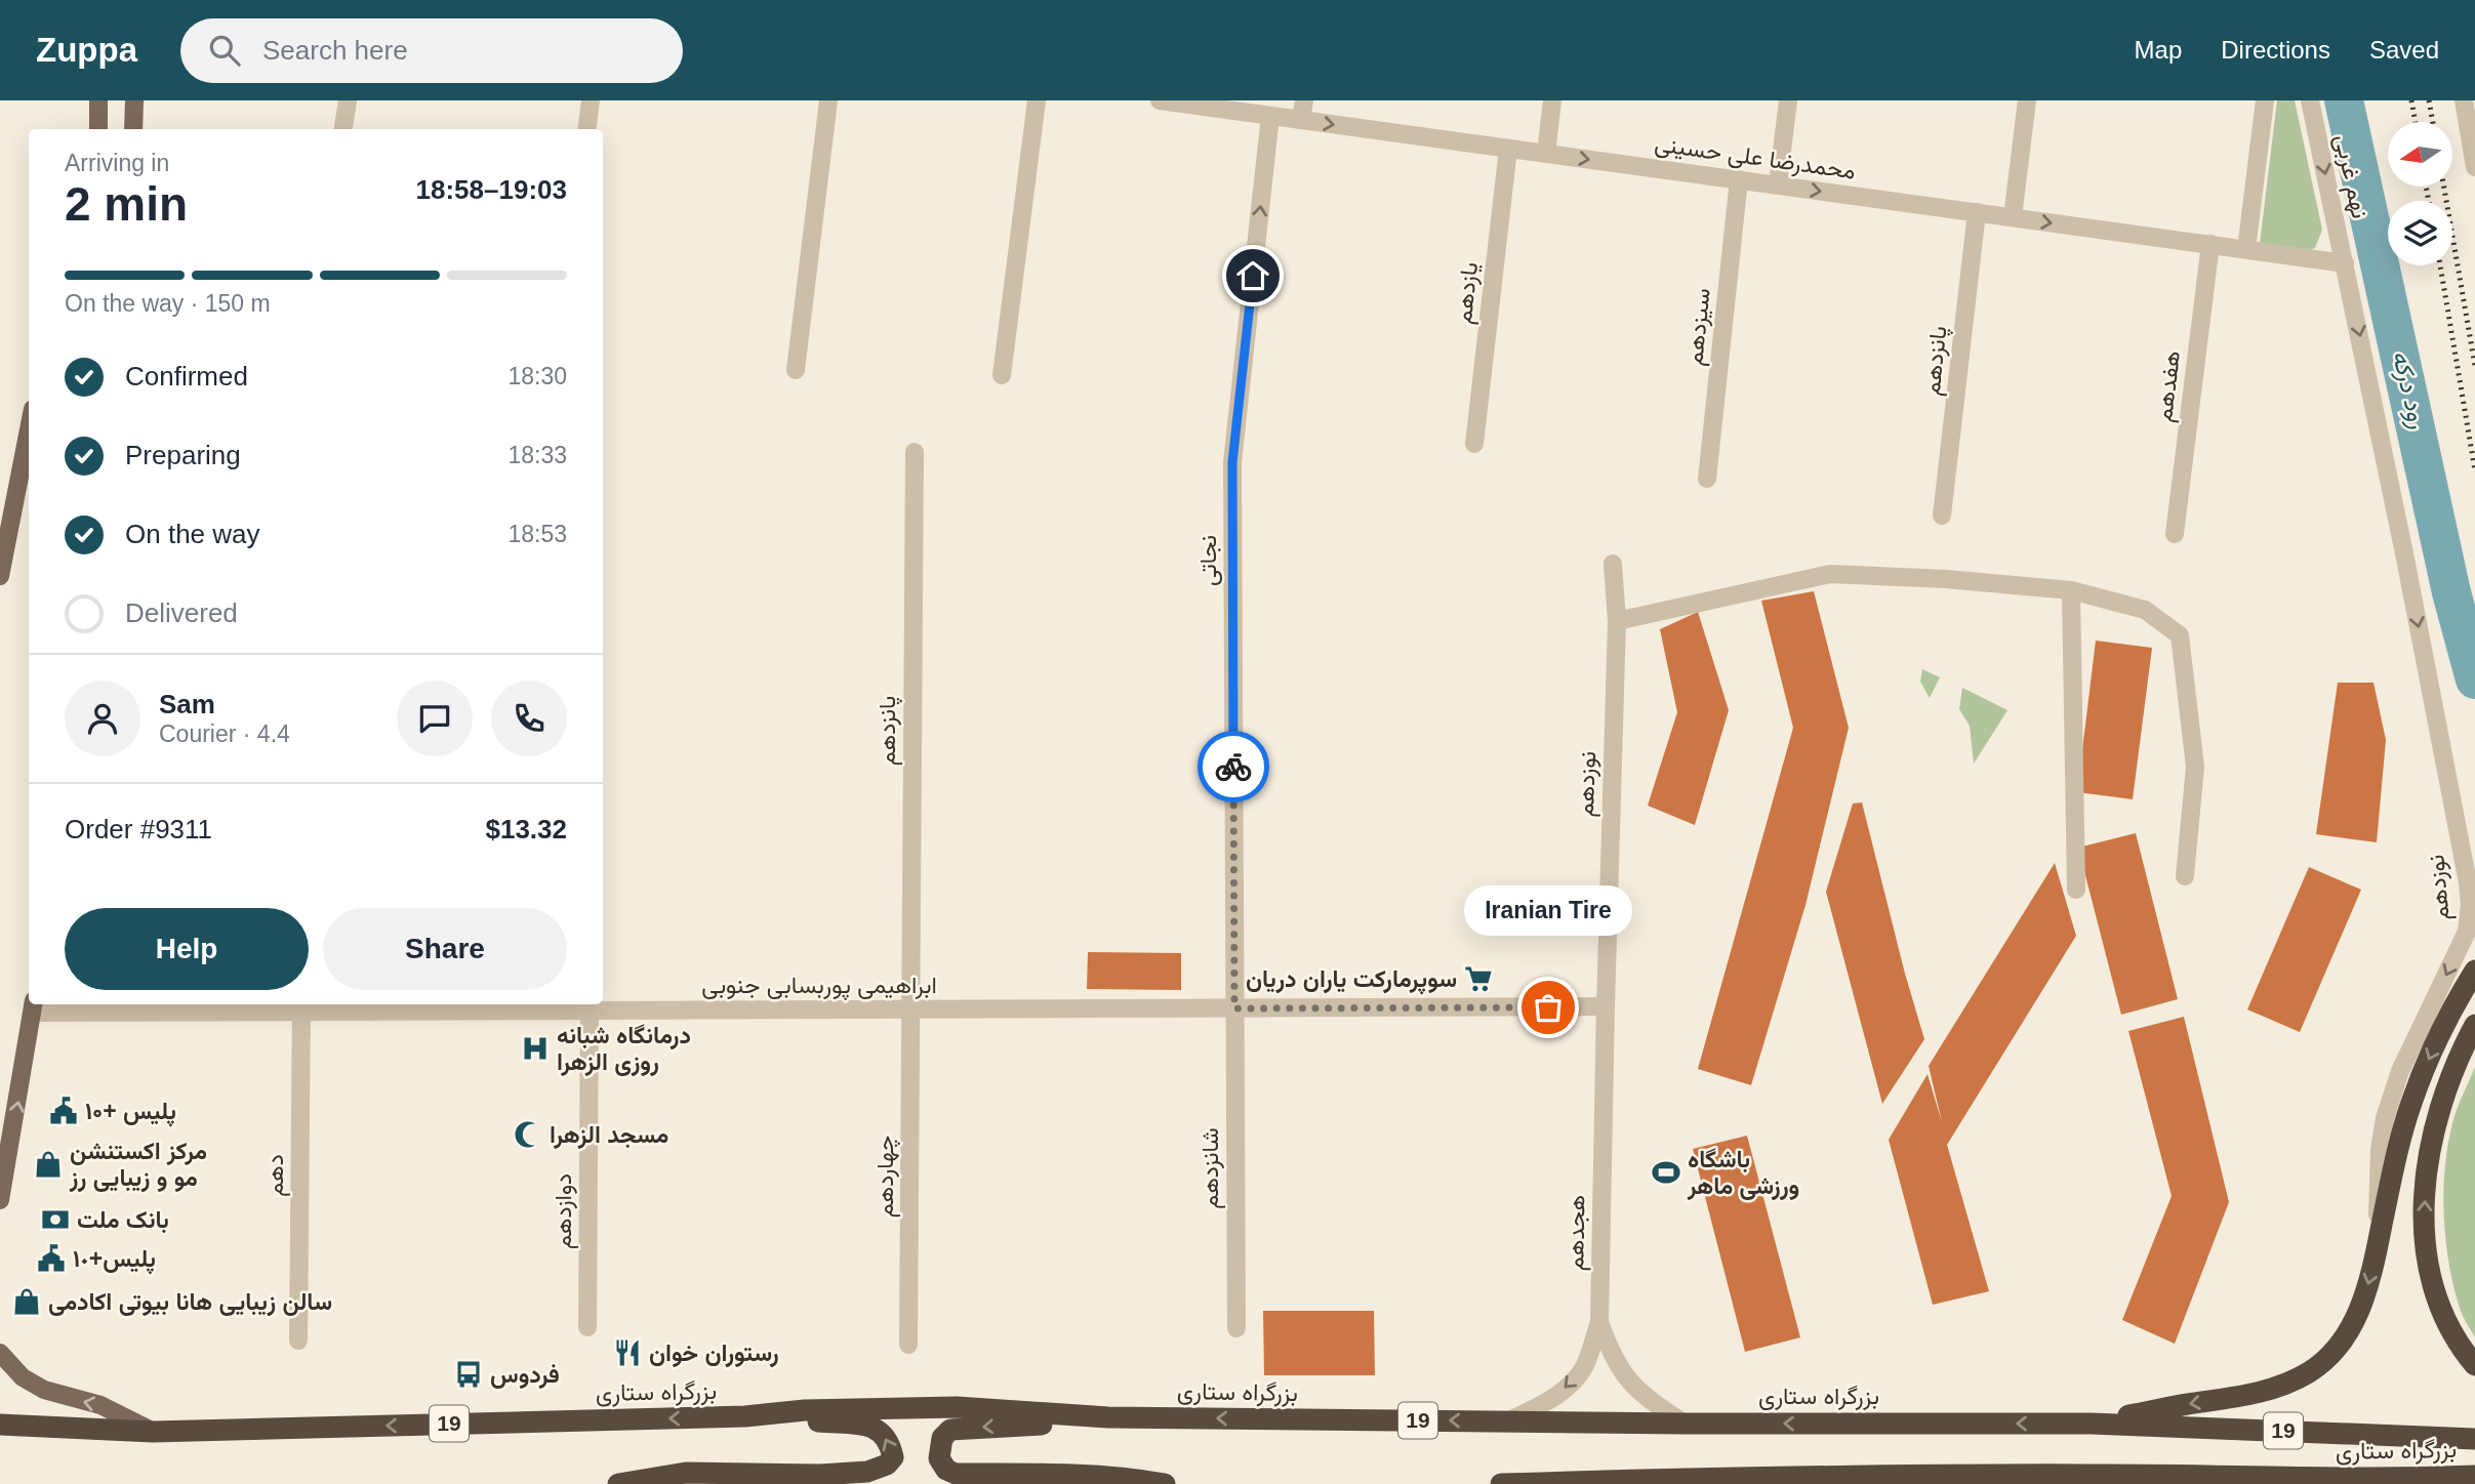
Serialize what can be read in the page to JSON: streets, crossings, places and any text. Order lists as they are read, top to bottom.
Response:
{
  "streets": {
    "highway": ["بزرگراه ستاری", "19"],
    "street": [
      "محمدرضا علی حسینی",
      "نهم غربی",
      "یازدهم",
      "سیزدهم",
      "پانزدهم",
      "هفدهم",
      "نجاتی",
      "نوزدهم",
      "ابراهیمی پوربسابی جنوبی",
      "شانزدهم",
      "دهم",
      "چهاردهم",
      "دوازدهم",
      "هجدهم"
    ]
  },
  "crossings": [
    ["محمدرضا علی حسینی", "نهم غربی"],
    ["محمدرضا علی حسینی", "یازدهم"],
    ["محمدرضا علی حسینی", "سیزدهم"],
    ["محمدرضا علی حسینی", "پانزدهم"],
    ["محمدرضا علی حسینی", "هفدهم"],
    ["محمدرضا علی حسینی", "نجاتی"],
    ["محمدرضا علی حسینی", "نوزدهم"],
    ["نهم غربی", "نوزدهم"],
    ["پانزدهم", "ابراهیمی پوربسابی جنوبی"],
    ["پانزدهم", "چهاردهم"],
    ["نجاتی", "ابراهیمی پوربسابی جنوبی"],
    ["نجاتی", "شانزدهم"],
    ["نوزدهم", "ابراهیمی پوربسابی جنوبی"],
    ["نوزدهم", "هجدهم"],
    ["ابراهیمی پوربسابی جنوبی", "شانزدهم"],
    ["ابراهیمی پوربسابی جنوبی", "دهم"],
    ["ابراهیمی پوربسابی جنوبی", "چهاردهم"],
    ["ابراهیمی پوربسابی جنوبی", "دوازدهم"],
    ["ابراهیمی پوربسابی جنوبی", "هجدهم"],
    ["هجدهم", "بزرگراه ستاری"]
  ],
  "one_way": [
    "محمدرضا علی حسینی",
    "نجاتی",
    "نوزدهم",
    "بزرگراه ستاری"
  ],
  "water": ["رود درکه"],
  "places": {
    "supermarket": ["سوپرمارکت یاران دریان"],
    "other": ["Iranian Tire"],
    "hospital": ["درمانگاه شبانه روزی الزهرا"],
    "public building": ["پلیس +۱۰", "پلیس+١٠"],
    "mosque": ["مسجد الزهرا"],
    "shop": ["مرکز اکستنشن مو و زیبایی رز", "سالن زیبایی هانا بیوتی اکادمی"],
    "sports": ["باشگاه ورزشی ماهر"],
    "bank": ["بانک ملت"],
    "restaurant": ["رستوران خوان"],
    "bus stop": ["فردوس"]
  },
  "north": "left",
  "page": {
    "header": "Zuppa",
    "search": "Search here",
    "nav": ["Map", "Directions", "Saved"],
    "heading": ["2 min", "Arriving in", "18:58–19:03"],
    "panel": [
      "Sam",
      "Courier · 4.4",
      "Order #9311",
      "$13.32"
    ],
    "bar": "On the way · 150 m",
    "list": [
      ["Confirmed", "18:30"],
      ["Preparing", "18:33"],
      ["On the way", "18:53"],
      "Delivered"
    ],
    "bubble": "Iranian Tire",
    "buttons": ["Help", "Share"]
  }
}
